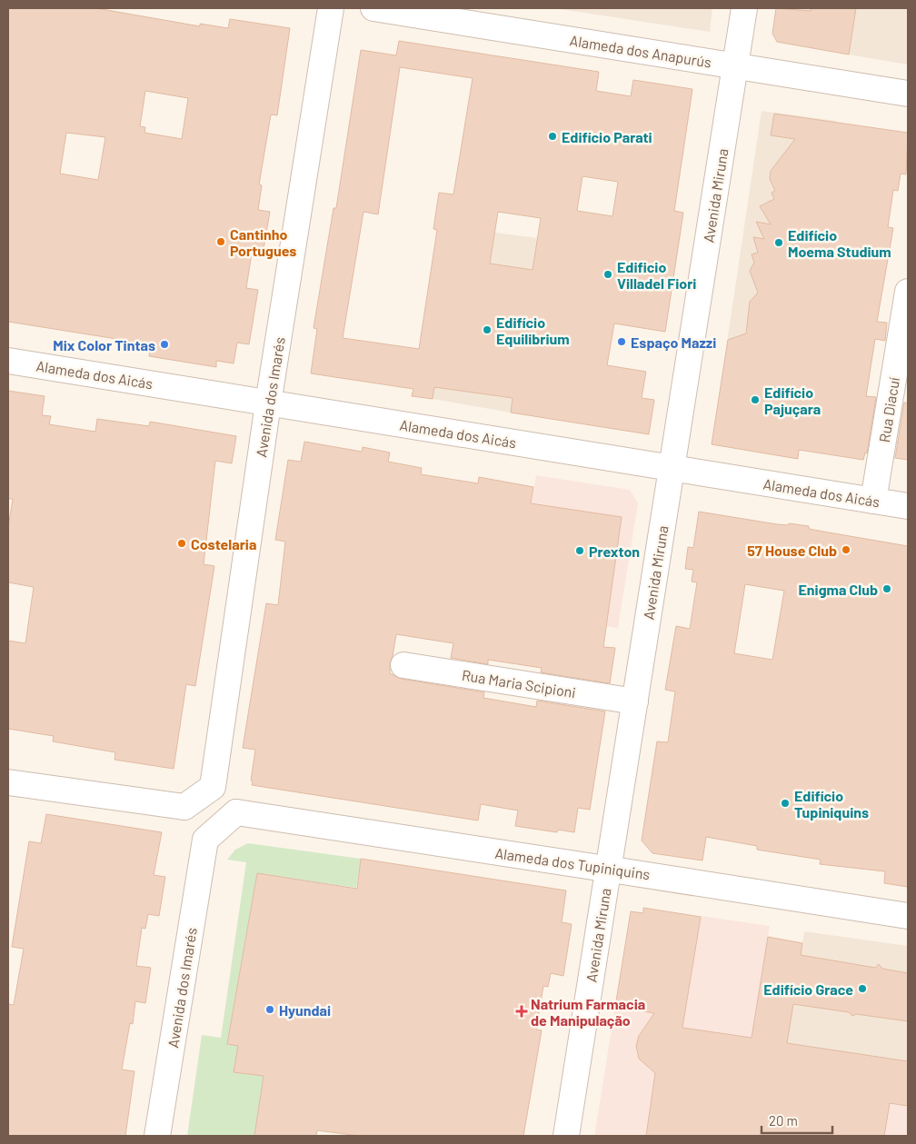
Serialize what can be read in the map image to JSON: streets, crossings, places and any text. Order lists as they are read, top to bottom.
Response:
{
  "streets": {
    "street": [
      "Alameda dos Anapurús",
      "Avenida Miruna",
      "Alameda dos Aicás",
      "Avenida dos Imarés",
      "Rua Diacuí",
      "Rua Maria Scipioni",
      "Alameda dos Tupiniquins"
    ]
  },
  "crossings": [
    ["Alameda dos Anapurús", "Avenida Miruna"],
    ["Avenida Miruna", "Alameda dos Aicás"],
    ["Avenida Miruna", "Rua Maria Scipioni"],
    ["Avenida Miruna", "Alameda dos Tupiniquins"],
    ["Alameda dos Aicás", "Avenida dos Imarés"],
    ["Alameda dos Aicás", "Rua Diacuí"]
  ],
  "places": {
    "other": [
      "Edifício Parati",
      "Cantinho Portugues",
      "Edifício Moema Studium",
      "Edificio Villadel Fiori",
      "Edifício Equilibrium",
      "Espaço Mazzi",
      "Mix Color Tintas",
      "Edifício Pajuçara",
      "Costelaria",
      "57 House Club",
      "Prexton",
      "Enigma Club",
      "Edifício Tupiniquins",
      "Edifício Grace",
      "Hyundai"
    ],
    "health": ["Natrium Farmacia de Manipulação"]
  },
  "scale_bar": "20 m"
}
